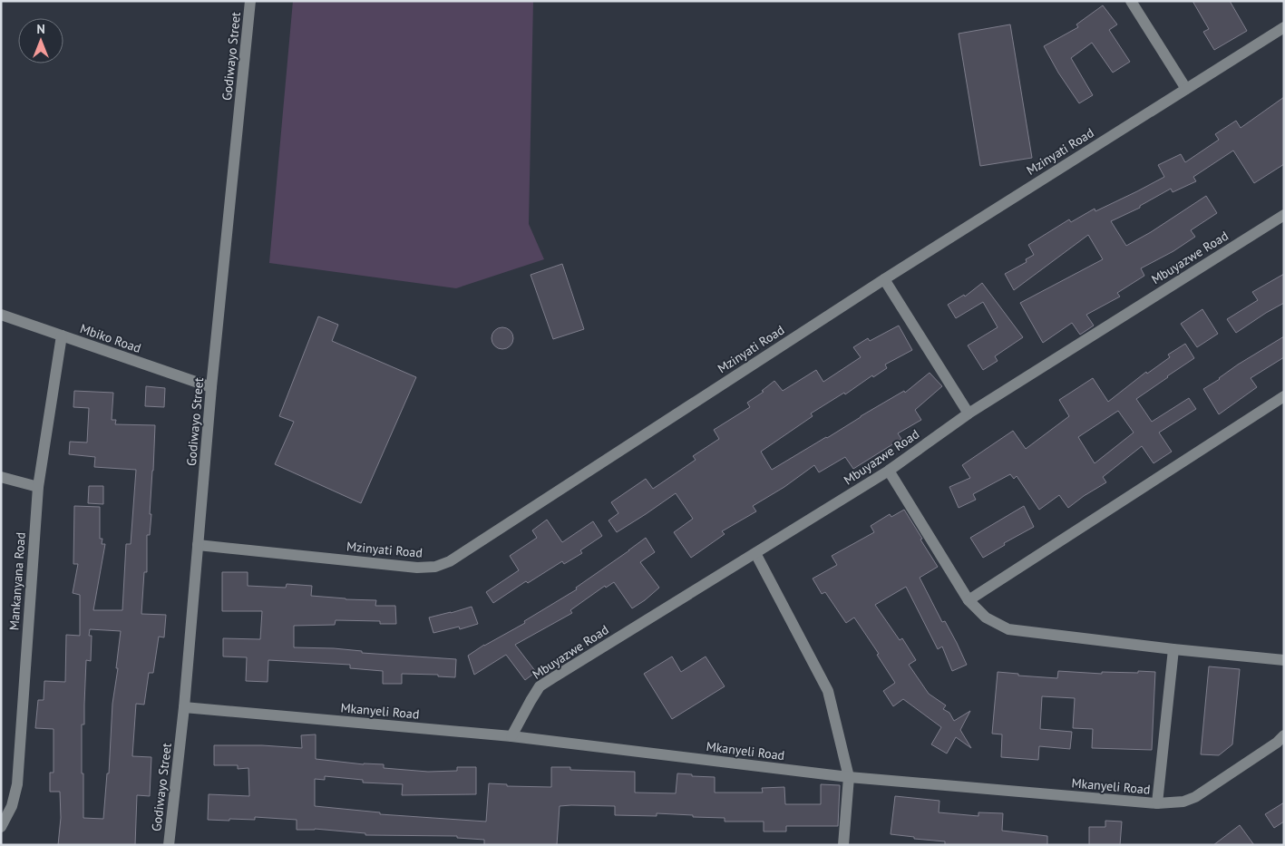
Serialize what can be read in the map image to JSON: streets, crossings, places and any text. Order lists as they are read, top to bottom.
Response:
{
  "streets": {
    "street": [
      "Godiwayo Street",
      "Mzinyati Road",
      "Mbuyazwe Road",
      "Mbiko Road",
      "Mankanyana Road",
      "Mkanyeli Road"
    ]
  },
  "crossings": [
    ["Godiwayo Street", "Mzinyati Road"],
    ["Godiwayo Street", "Mbiko Road"],
    ["Godiwayo Street", "Mkanyeli Road"],
    ["Mbuyazwe Road", "Mkanyeli Road"],
    ["Mbiko Road", "Mankanyana Road"]
  ],
  "north": "top"
}
